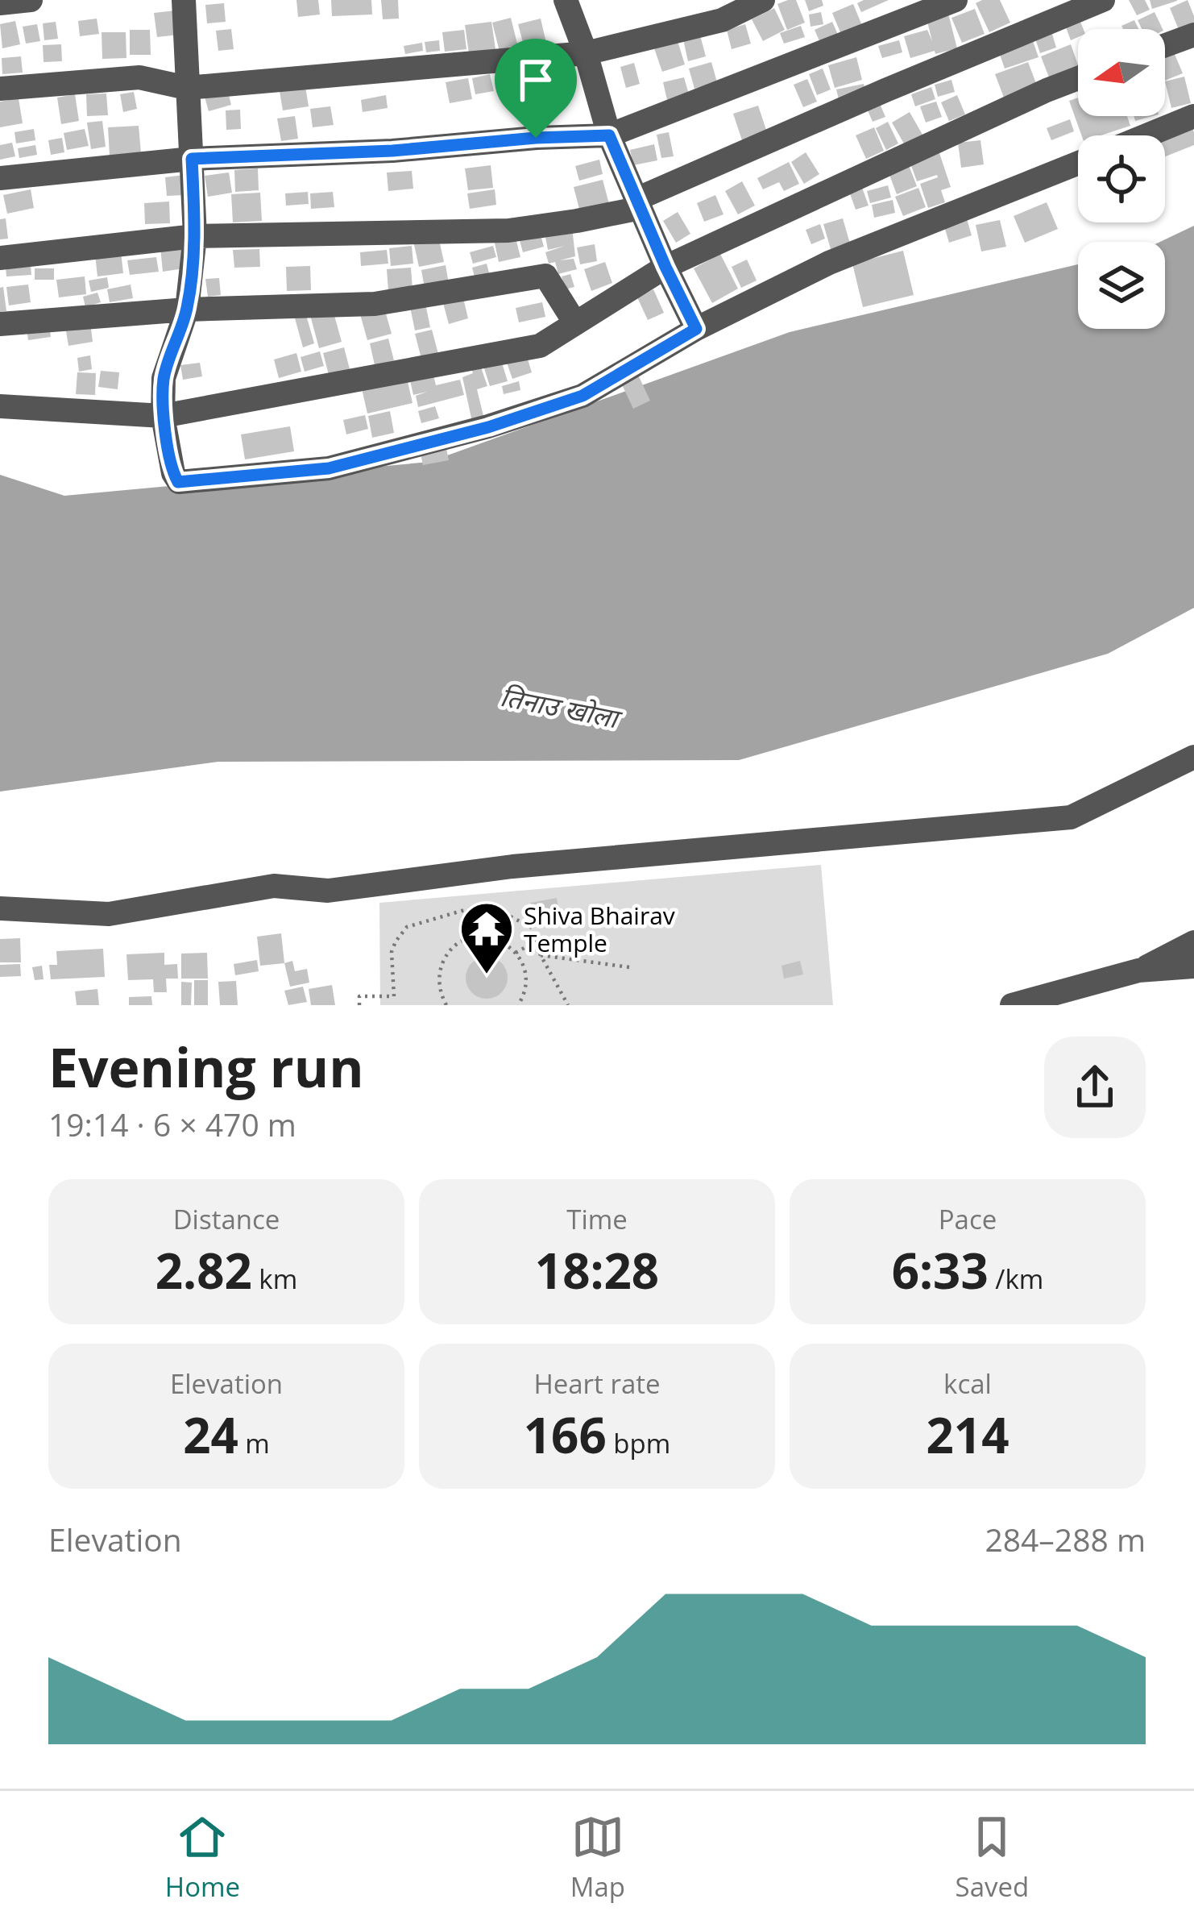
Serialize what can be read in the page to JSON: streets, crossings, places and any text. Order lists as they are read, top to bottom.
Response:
{
  "water": ["तिनाउ खोला"],
  "places": {
    "temple": ["Shiva Bhairav Temple"]
  },
  "north": "left",
  "page": {
    "heading": ["Evening run", "19:14 · 6 × 470 m"],
    "stats": [
      ["Distance", "2.82 km"],
      ["Time", "18:28"],
      ["Pace", "6:33 /km"],
      ["Elevation", "24 m"],
      ["Heart rate", "166 bpm"],
      ["kcal", "214"]
    ],
    "chart": ["Elevation", "284–288 m"],
    "tabs": ["Home", "Map", "Saved"]
  }
}
